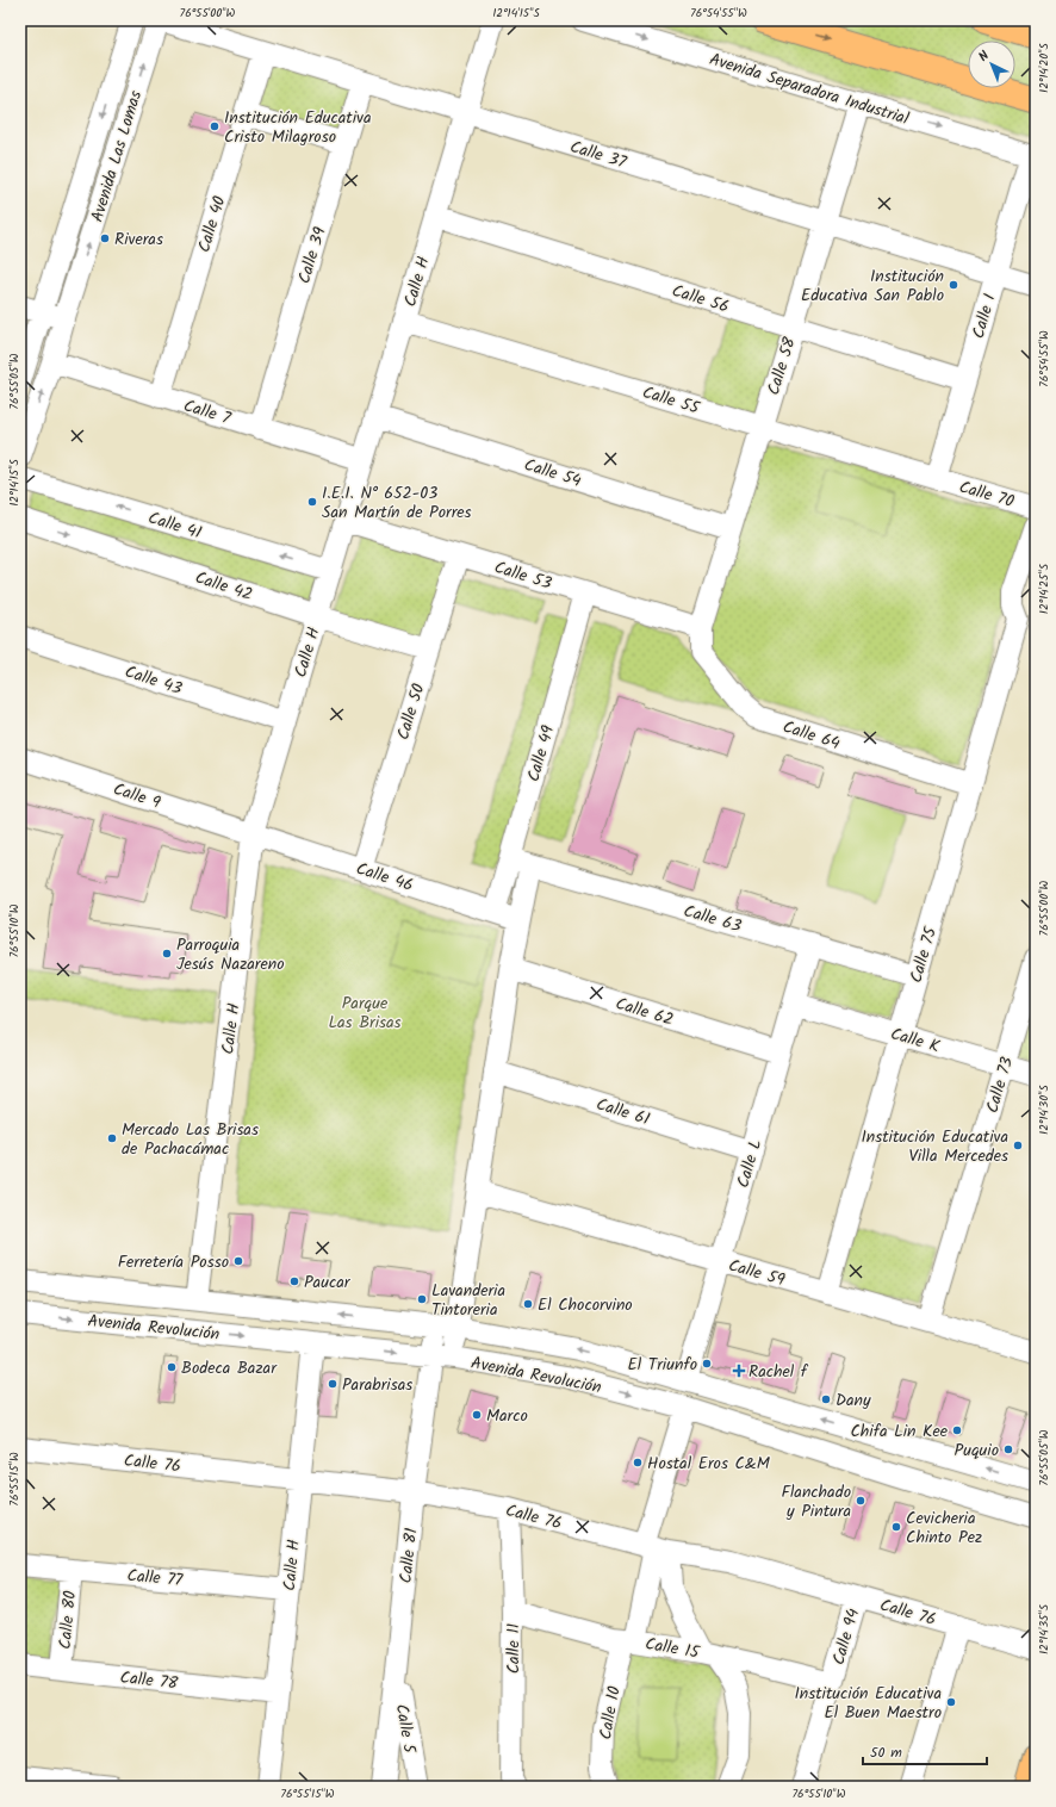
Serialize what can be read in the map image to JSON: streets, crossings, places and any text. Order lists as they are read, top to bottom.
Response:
{
  "streets": {
    "street": [
      "Avenida Separadora Industrial",
      "Calle 37",
      "Avenida Las Lomas",
      "Calle 40",
      "Calle 39",
      "Calle H",
      "Calle 56",
      "Calle I",
      "Calle 58",
      "Calle 55",
      "Calle 7",
      "Calle 54",
      "Calle 70",
      "Calle 41",
      "Calle 53",
      "Calle 42",
      "Calle 43",
      "Calle 50",
      "Calle 64",
      "Calle 49",
      "Calle 9",
      "Calle 46",
      "Calle 63",
      "Calle 75",
      "Calle 62",
      "Calle K",
      "Calle 73",
      "Calle 61",
      "Calle L",
      "Calle 59",
      "Avenida Revolución",
      "Calle 76",
      "Calle 81",
      "Calle 77",
      "Calle 80",
      "Calle 94",
      "Calle 15",
      "Calle 11",
      "Calle 78",
      "Calle 10",
      "Calle 5"
    ]
  },
  "crossings": [
    ["Avenida Separadora Industrial", "Calle I"],
    ["Avenida Separadora Industrial", "Calle 58"],
    ["Calle 37", "Avenida Las Lomas"],
    ["Calle 37", "Calle 40"],
    ["Calle 37", "Calle 39"],
    ["Calle 37", "Calle H"],
    ["Calle 37", "Calle I"],
    ["Calle 37", "Calle 58"],
    ["Avenida Las Lomas", "Calle 7"],
    ["Calle 40", "Calle 7"],
    ["Calle 39", "Calle 7"],
    ["Calle H", "Calle 56"],
    ["Calle H", "Calle 55"],
    ["Calle H", "Calle 7"],
    ["Calle H", "Calle 54"],
    ["Calle H", "Calle 41"],
    ["Calle H", "Calle 53"],
    ["Calle H", "Calle 42"],
    ["Calle H", "Calle 43"],
    ["Calle H", "Calle 9"],
    ["Calle H", "Calle 46"],
    ["Calle H", "Avenida Revolución"],
    ["Calle H", "Calle 76"],
    ["Calle H", "Calle 77"],
    ["Calle H", "Calle 78"],
    ["Calle 56", "Calle I"],
    ["Calle 56", "Calle 58"],
    ["Calle I", "Calle 55"],
    ["Calle I", "Calle 70"],
    ["Calle 58", "Calle 55"],
    ["Calle 58", "Calle 54"],
    ["Calle 58", "Calle 53"],
    ["Calle 58", "Calle 64"],
    ["Calle 55", "Calle 70"],
    ["Calle 53", "Calle 50"],
    ["Calle 53", "Calle 64"],
    ["Calle 53", "Calle 49"],
    ["Calle 42", "Calle 50"],
    ["Calle 50", "Calle 46"],
    ["Calle 64", "Calle 75"],
    ["Calle 49", "Calle 46"],
    ["Calle 49", "Calle 63"],
    ["Calle 9", "Calle 46"],
    ["Calle 63", "Calle 75"],
    ["Calle 63", "Calle L"],
    ["Calle 75", "Calle K"],
    ["Calle 75", "Calle 59"],
    ["Calle 62", "Calle L"],
    ["Calle K", "Calle 73"],
    ["Calle K", "Calle L"],
    ["Calle 73", "Calle 59"],
    ["Calle 61", "Calle L"],
    ["Calle L", "Calle 59"],
    ["Calle L", "Avenida Revolución"],
    ["Avenida Revolución", "Calle 81"],
    ["Avenida Revolución", "Calle 10"],
    ["Calle 76", "Calle 81"],
    ["Calle 76", "Calle 94"],
    ["Calle 76", "Calle 11"],
    ["Calle 76", "Calle 10"],
    ["Calle 81", "Calle 5"],
    ["Calle 77", "Calle 80"],
    ["Calle 80", "Calle 78"],
    ["Calle 94", "Calle 15"],
    ["Calle 15", "Calle 11"],
    ["Calle 15", "Calle 10"]
  ],
  "one_way": ["Avenida Separadora Industrial", "Calle 41", "Calle 42"],
  "parks": ["Parque Las Brisas"],
  "places": {
    "other": [
      "Institución Educativa Cristo Milagroso",
      "Riveras",
      "Institución Educativa San Pablo",
      "I.E.I. N° 652-03 San Martín de Porres",
      "Parroquia Jesús Nazareno",
      "Mercado Las Brisas de Pachacámac",
      "Institución Educativa Villa Mercedes",
      "Ferretería Posso",
      "Paucar",
      "Lavanderia Tintoreria",
      "El Chocorvino",
      "El Triunfo",
      "Bodeca Bazar",
      "Parabrisas",
      "Dany",
      "Marco",
      "Chifa Lin Kee",
      "Puquio",
      "Hostal Eros C&M",
      "Flanchado y Pintura",
      "Cevicheria Chinto Pez",
      "Institución Educativa El Buen Maestro"
    ],
    "health": ["Rachel f"]
  },
  "scale_bar": "50 m",
  "north": "top left",
  "coordinates": [
    "76°55'00\"W",
    "12°14'15\"S",
    "76°54'55\"W",
    "12°14'20\"S",
    "76°55'05\"W",
    "12°14'25\"S",
    "76°55'10\"W",
    "12°14'30\"S",
    "76°55'15\"W",
    "12°14'35\"S"
  ]
}
